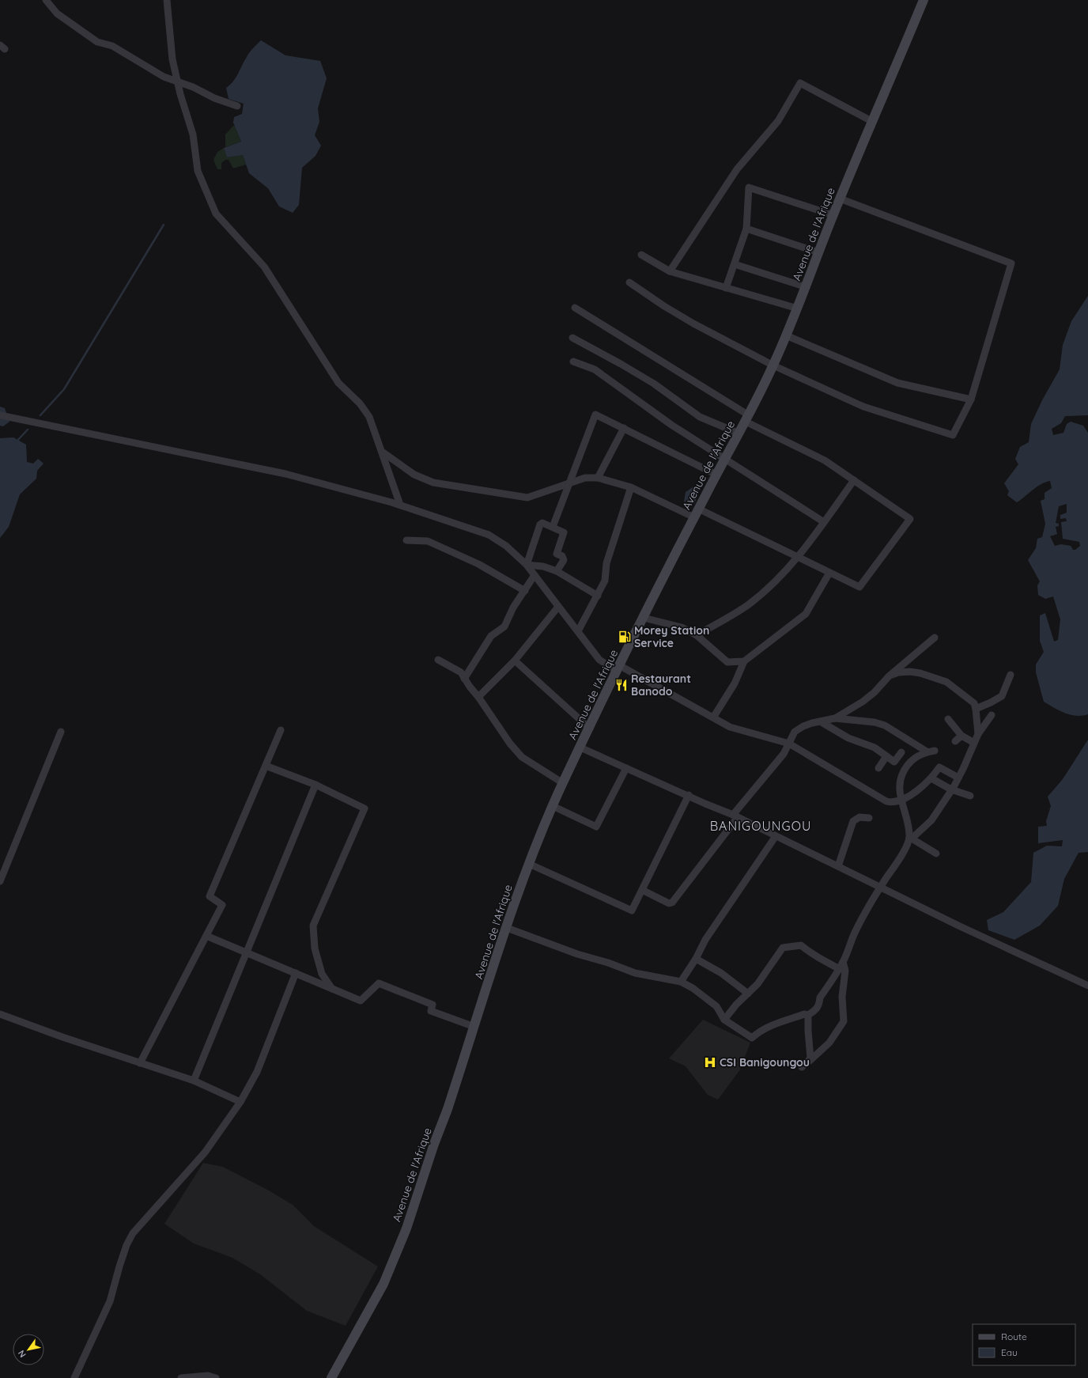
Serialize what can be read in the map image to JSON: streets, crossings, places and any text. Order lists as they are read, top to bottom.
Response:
{
  "streets": {
    "main road": ["Avenue de l'Afrique"]
  },
  "districts": ["BANIGOUNGOU"],
  "places": {
    "fuel station": ["Morey Station Service"],
    "restaurant": ["Restaurant Banodo"],
    "hospital": ["CSI Banigoungou"]
  },
  "legend": ["Route", "Eau"],
  "north": "bottom left"
}
